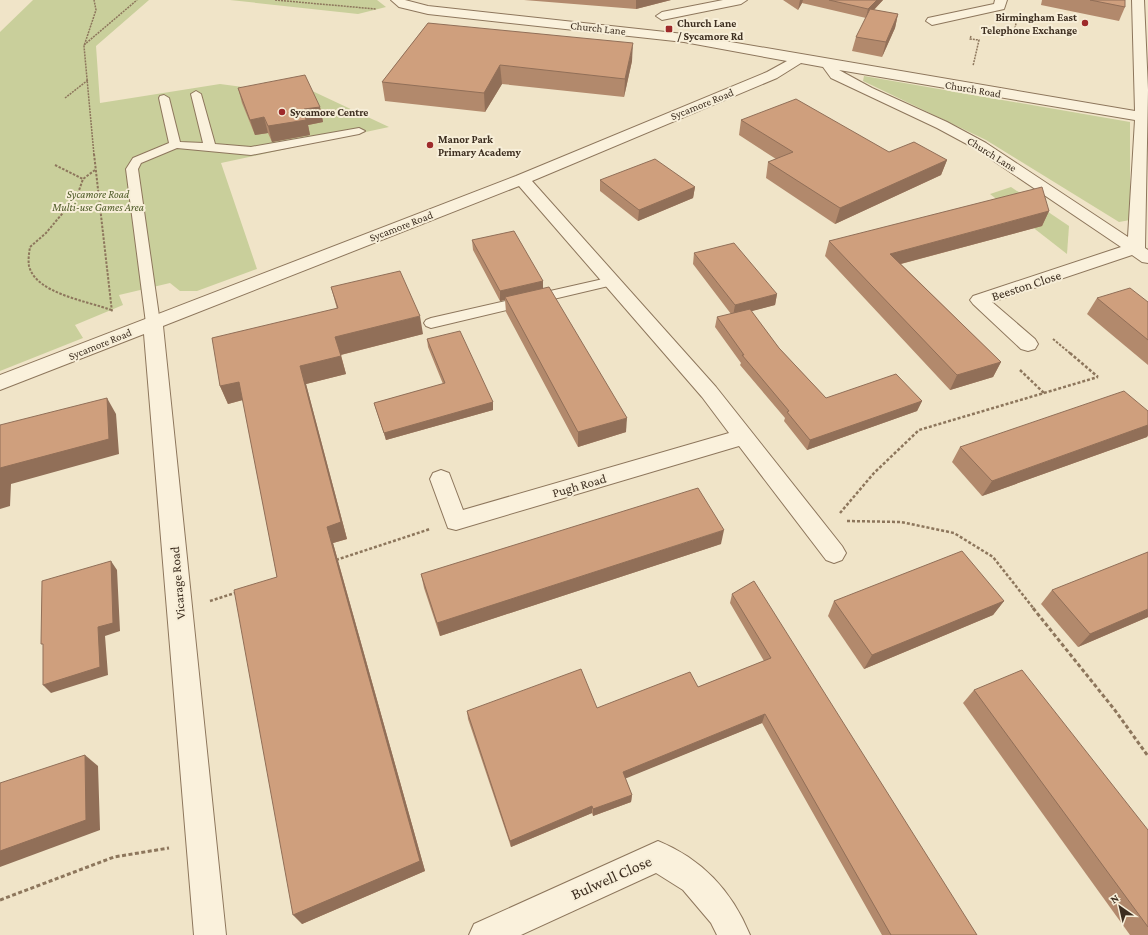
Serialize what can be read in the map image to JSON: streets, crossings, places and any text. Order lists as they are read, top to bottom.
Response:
{
  "streets": {
    "street": [
      "Church Lane",
      "Church Road",
      "Sycamore Road",
      "Beeston Close",
      "Pugh Road",
      "Vicarage Road",
      "Bulwell Close"
    ]
  },
  "crossings": [
    ["Church Lane", "Church Road"],
    ["Church Lane", "Sycamore Road"],
    ["Church Lane", "Beeston Close"],
    ["Church Road", "Sycamore Road"],
    ["Sycamore Road", "Vicarage Road"]
  ],
  "parks": ["Sycamore Road Multi-use Games Area"],
  "places": {
    "other": ["Birmingham East Telephone Exchange", "Sycamore Centre", "Manor Park Primary Academy"],
    "transit": ["Church Lane / Sycamore Rd"]
  },
  "north": "top left"
}
